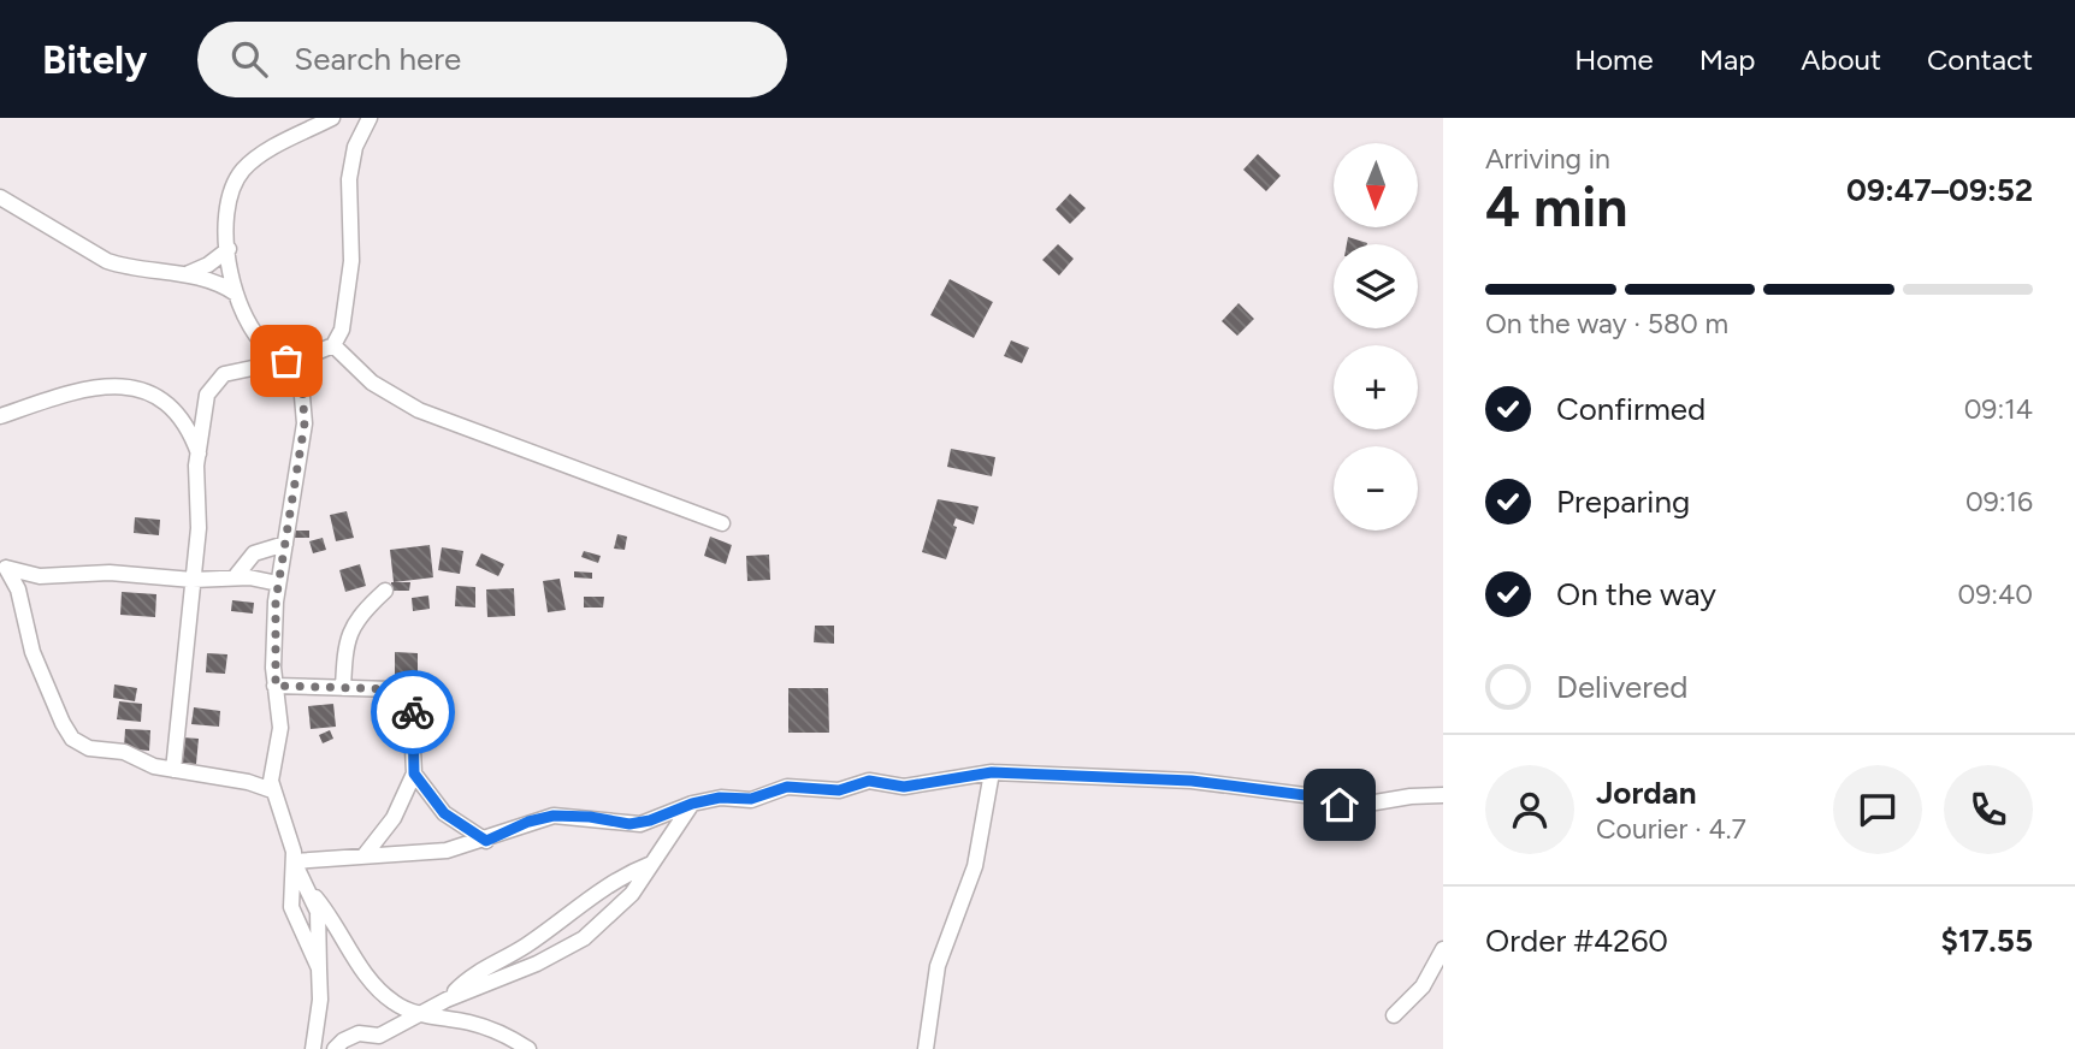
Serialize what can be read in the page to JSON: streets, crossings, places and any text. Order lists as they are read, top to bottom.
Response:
{
  "north": "bottom",
  "page": {
    "header": "Bitely",
    "search": "Search here",
    "nav": [
      "Home",
      "Map",
      "About",
      "Contact"
    ],
    "heading": ["4 min", "Arriving in", "09:47–09:52"],
    "panel": [
      "Jordan",
      "Courier · 4.7",
      "Order #4260",
      "$17.55"
    ],
    "map_buttons": ["+", "−"],
    "bar": "On the way · 580 m",
    "list": [
      ["Confirmed", "09:14"],
      ["Preparing", "09:16"],
      ["On the way", "09:40"],
      "Delivered"
    ]
  }
}
